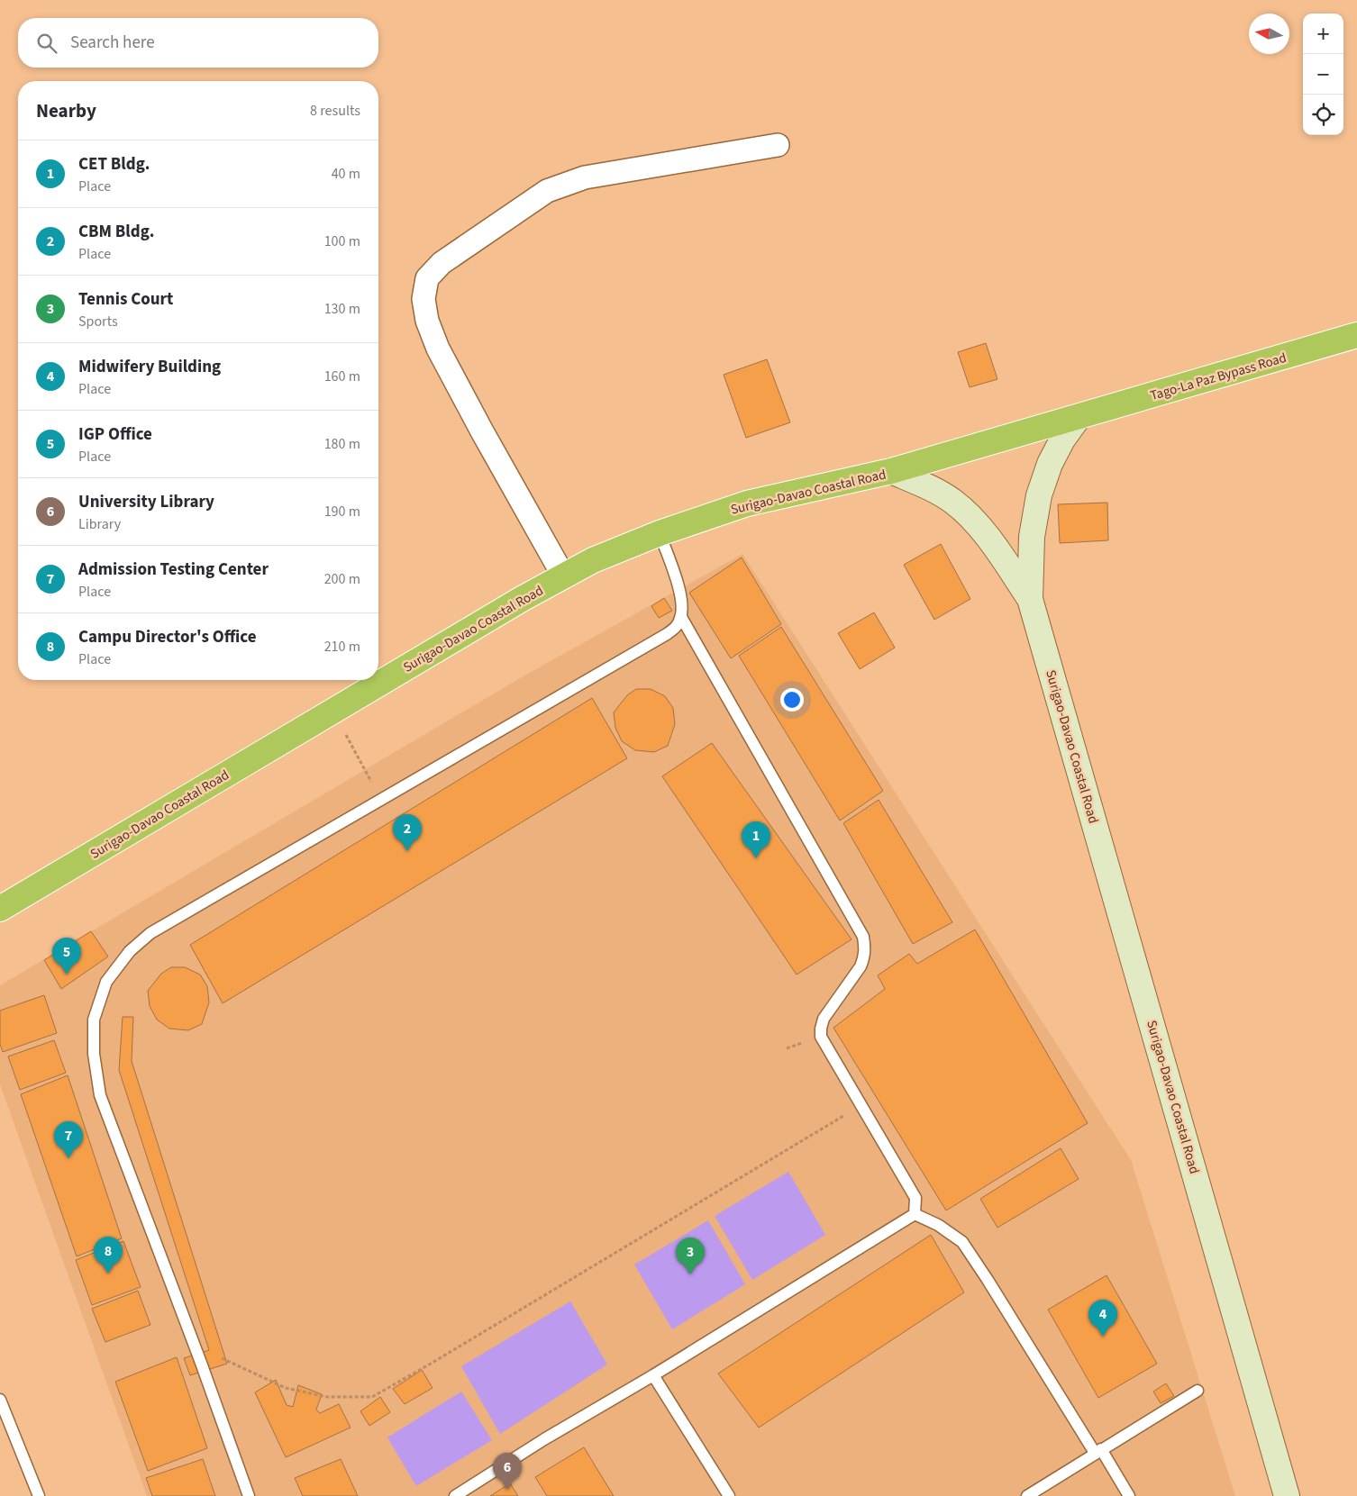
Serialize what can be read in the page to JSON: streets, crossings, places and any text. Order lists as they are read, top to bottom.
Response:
{
  "streets": {
    "highway": ["Tago-La Paz Bypass Road", "Surigao-Davao Coastal Road"]
  },
  "crossings": [
    ["Tago-La Paz Bypass Road", "Surigao-Davao Coastal Road"]
  ],
  "north": "left",
  "page": {
    "map_buttons": ["+", "−"],
    "search": "Search here",
    "heading": ["Nearby", "8 results"],
    "list": [
      {
        "mark": "1",
        "name": "CET Bldg.",
        "note": "Place",
        "value": "40 m"
      },
      {
        "mark": "2",
        "name": "CBM Bldg.",
        "note": "Place",
        "value": "100 m"
      },
      {
        "mark": "3",
        "name": "Tennis Court",
        "note": "Sports",
        "value": "130 m"
      },
      {
        "mark": "4",
        "name": "Midwifery Building",
        "note": "Place",
        "value": "160 m"
      },
      {
        "mark": "5",
        "name": "IGP Office",
        "note": "Place",
        "value": "180 m"
      },
      {
        "mark": "6",
        "name": "University Library",
        "note": "Library",
        "value": "190 m"
      },
      {
        "mark": "7",
        "name": "Admission Testing Center",
        "note": "Place",
        "value": "200 m"
      },
      {
        "mark": "8",
        "name": "Campu Director's Office",
        "note": "Place",
        "value": "210 m"
      }
    ],
    "pins": [
      "2",
      "1",
      "5",
      "7",
      "8",
      "3",
      "4",
      "6"
    ]
  }
}
